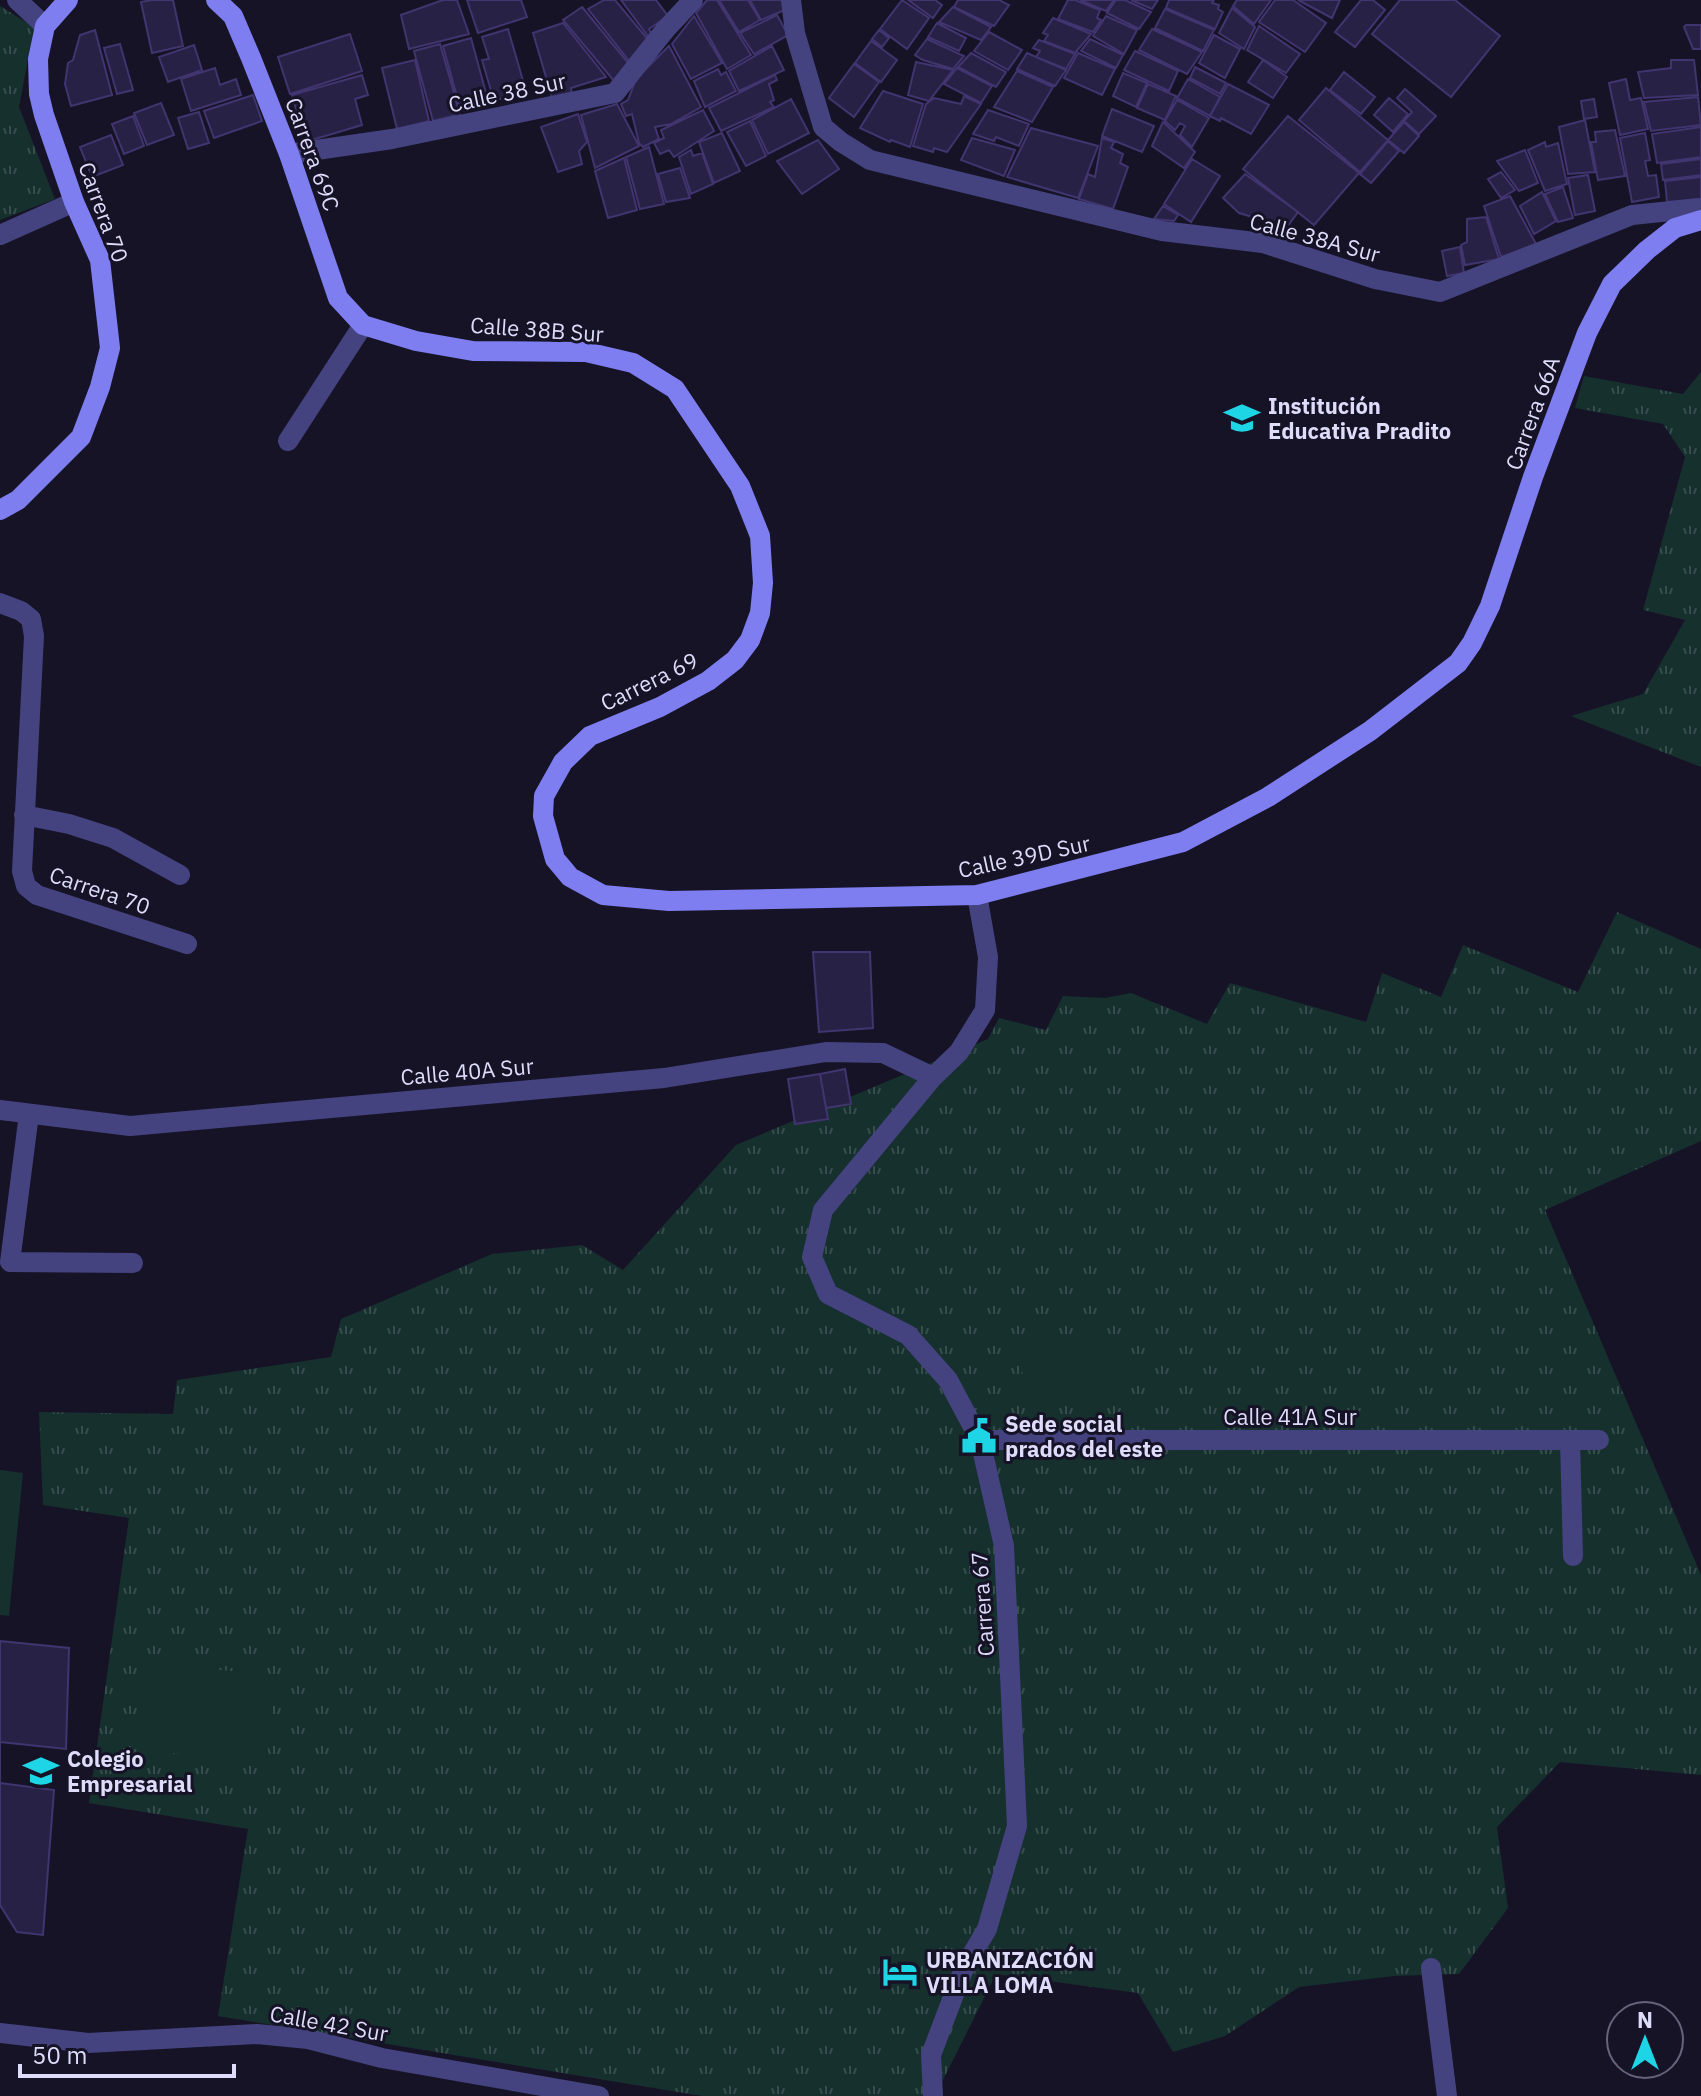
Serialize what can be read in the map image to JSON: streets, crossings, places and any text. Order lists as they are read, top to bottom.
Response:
{
  "streets": {
    "main road": [
      "Carrera 69C",
      "Carrera 70",
      "Calle 38B Sur",
      "Carrera 66A",
      "Carrera 69",
      "Calle 39D Sur"
    ],
    "street": [
      "Calle 38 Sur",
      "Calle 38A Sur",
      "Calle 40A Sur",
      "Calle 41A Sur",
      "Carrera 67",
      "Calle 42 Sur"
    ]
  },
  "crossings": [
    ["Calle 38 Sur", "Carrera 69C"],
    ["Carrera 69C", "Calle 38B Sur"],
    ["Calle 38B Sur", "Carrera 69"],
    ["Carrera 66A", "Calle 39D Sur"],
    ["Carrera 69", "Calle 39D Sur"],
    ["Calle 39D Sur", "Carrera 67"],
    ["Calle 40A Sur", "Carrera 67"],
    ["Calle 41A Sur", "Carrera 67"]
  ],
  "places": {
    "school or university": ["Institución Educativa Pradito", "Colegio Empresarial"],
    "public building": ["Sede social prados del este"],
    "hotel": ["URBANIZACIÓN VILLA LOMA"]
  },
  "scale_bar": "50 m",
  "north": "top"
}
